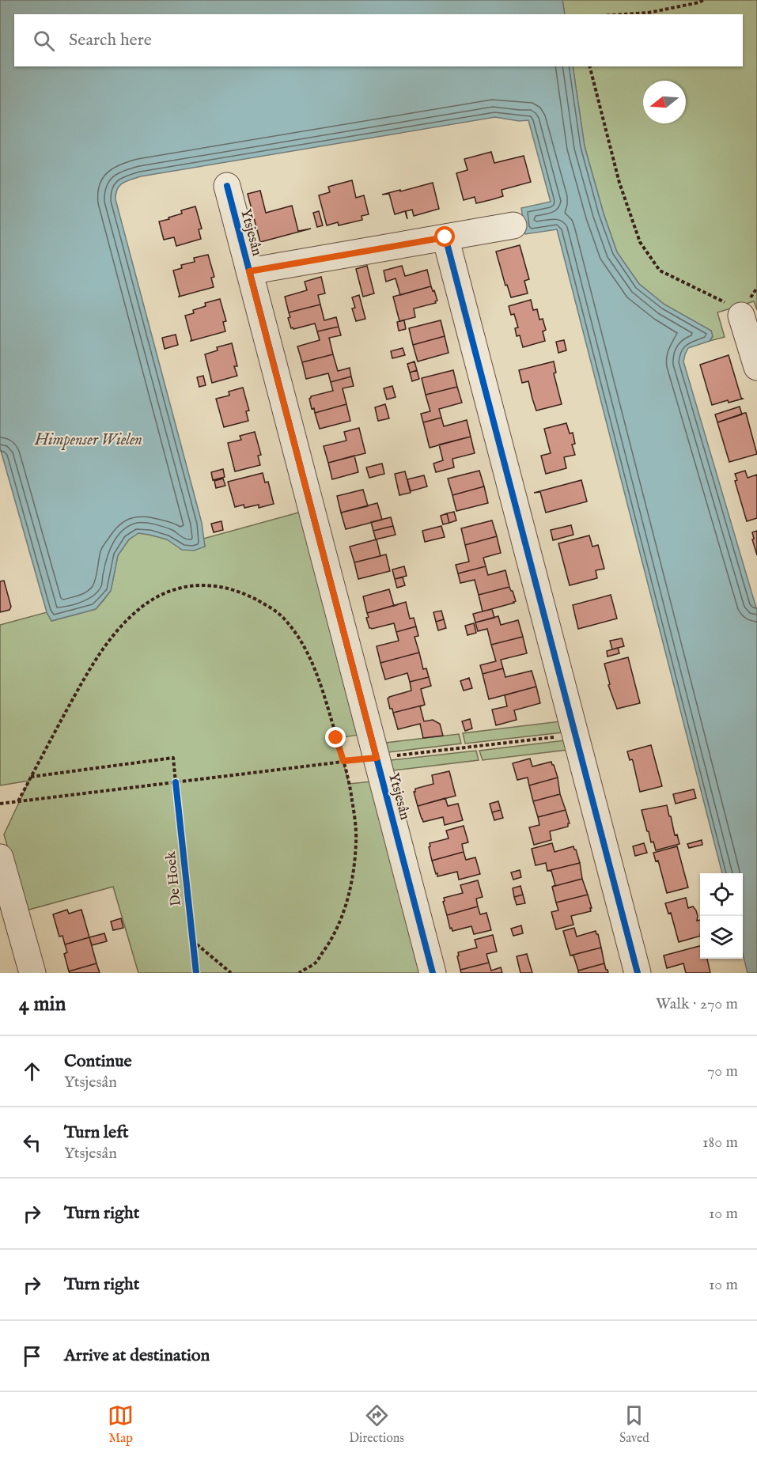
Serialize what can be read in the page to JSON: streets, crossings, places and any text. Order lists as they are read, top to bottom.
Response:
{
  "streets": {
    "street": ["Ytsjesân"],
    "cycle path": ["De Hoek"]
  },
  "water": ["Himpenser Wielen"],
  "north": "left",
  "page": {
    "search": "Search here",
    "heading": ["4 min", "Walk · 270 m"],
    "list": [
      ["Continue", "Ytsjesân", "70 m"],
      ["Turn left", "Ytsjesân", "180 m"],
      ["Turn right", "10 m"],
      ["Turn right", "10 m"],
      "Arrive at destination"
    ],
    "nav": ["Map", "Directions", "Saved"]
  }
}
